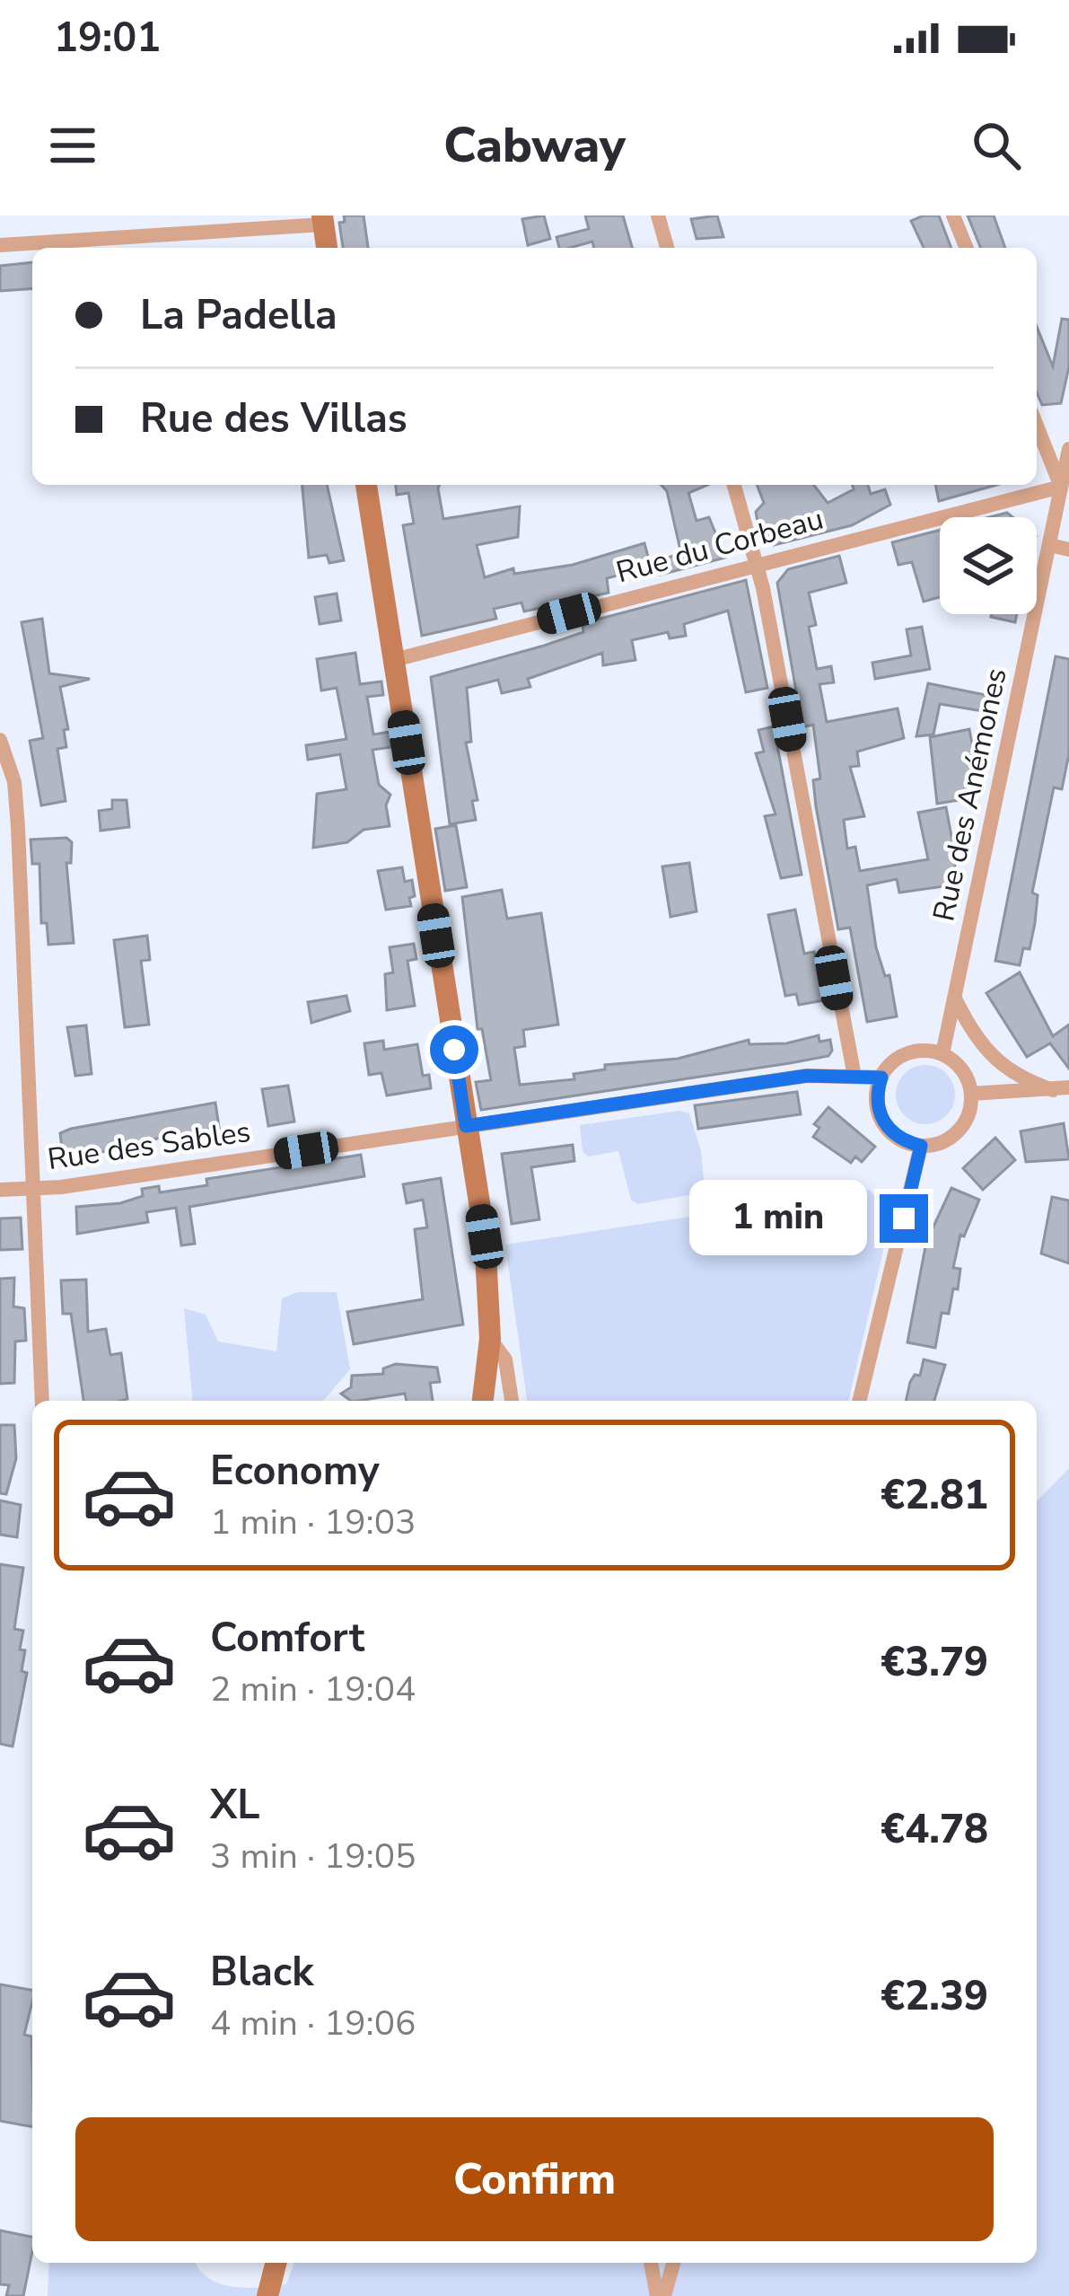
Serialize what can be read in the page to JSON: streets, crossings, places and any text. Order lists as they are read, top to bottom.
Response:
{
  "streets": {
    "street": ["Rue du Corbeau", "Rue des Anémones", "Rue des Sables"]
  },
  "crossings": [
    ["Rue du Corbeau", "Rue des Anémones"],
    ["Rue des Anémones", "Rue des Sables"]
  ],
  "page": {
    "status": "19:01",
    "header": "Cabway",
    "banner": ["La Padella", "Rue des Villas"],
    "bubble": "1 min",
    "list": [
      {
        "name": "Economy",
        "note": "1 min · 19:03",
        "value": "€2.81"
      },
      {
        "name": "Comfort",
        "note": "2 min · 19:04",
        "value": "€3.79"
      },
      {
        "name": "XL",
        "note": "3 min · 19:05",
        "value": "€4.78"
      },
      {
        "name": "Black",
        "note": "4 min · 19:06",
        "value": "€2.39"
      }
    ],
    "buttons": "Confirm"
  }
}
